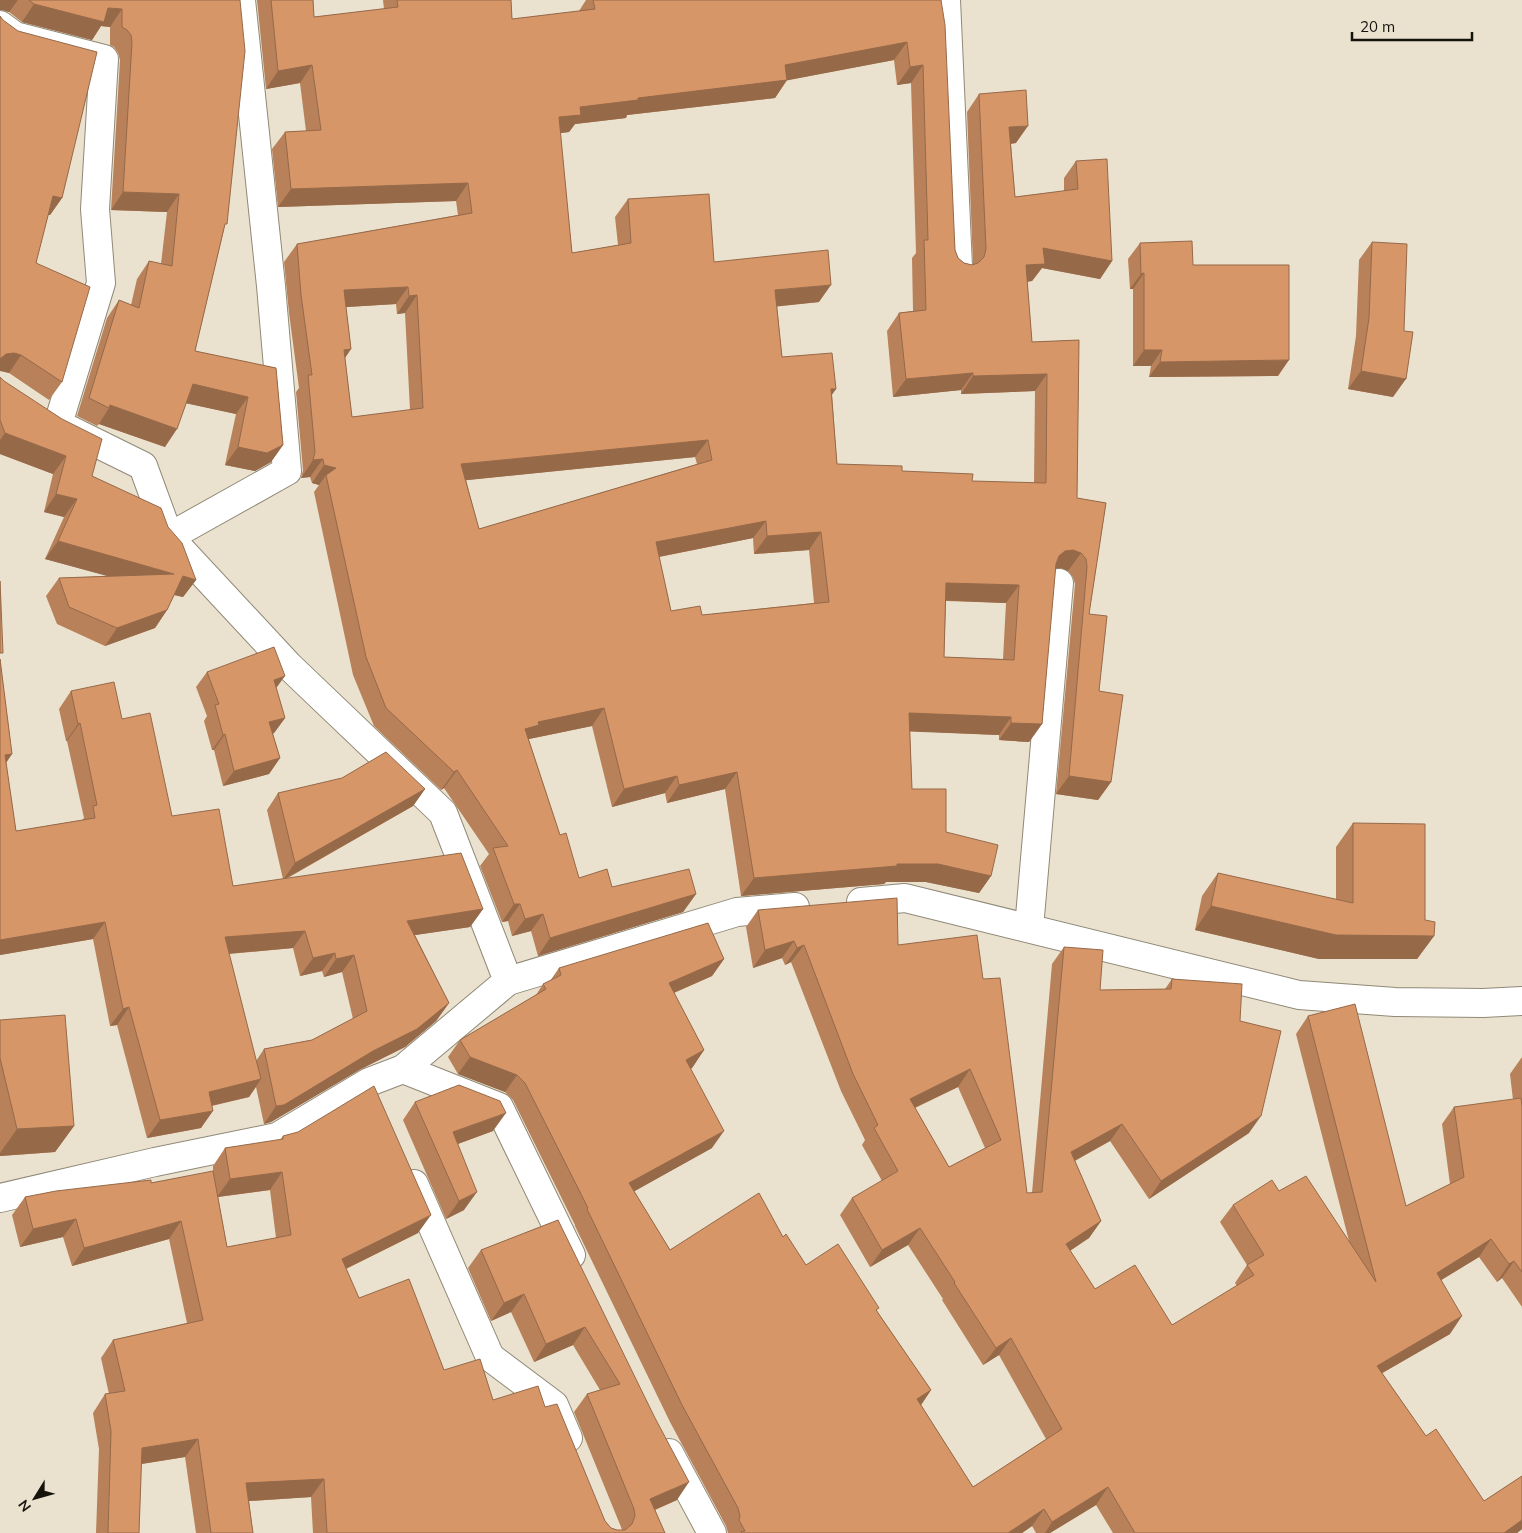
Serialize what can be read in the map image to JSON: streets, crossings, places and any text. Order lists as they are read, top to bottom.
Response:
{
  "scale_bar": "20 m",
  "north": "bottom left"
}
